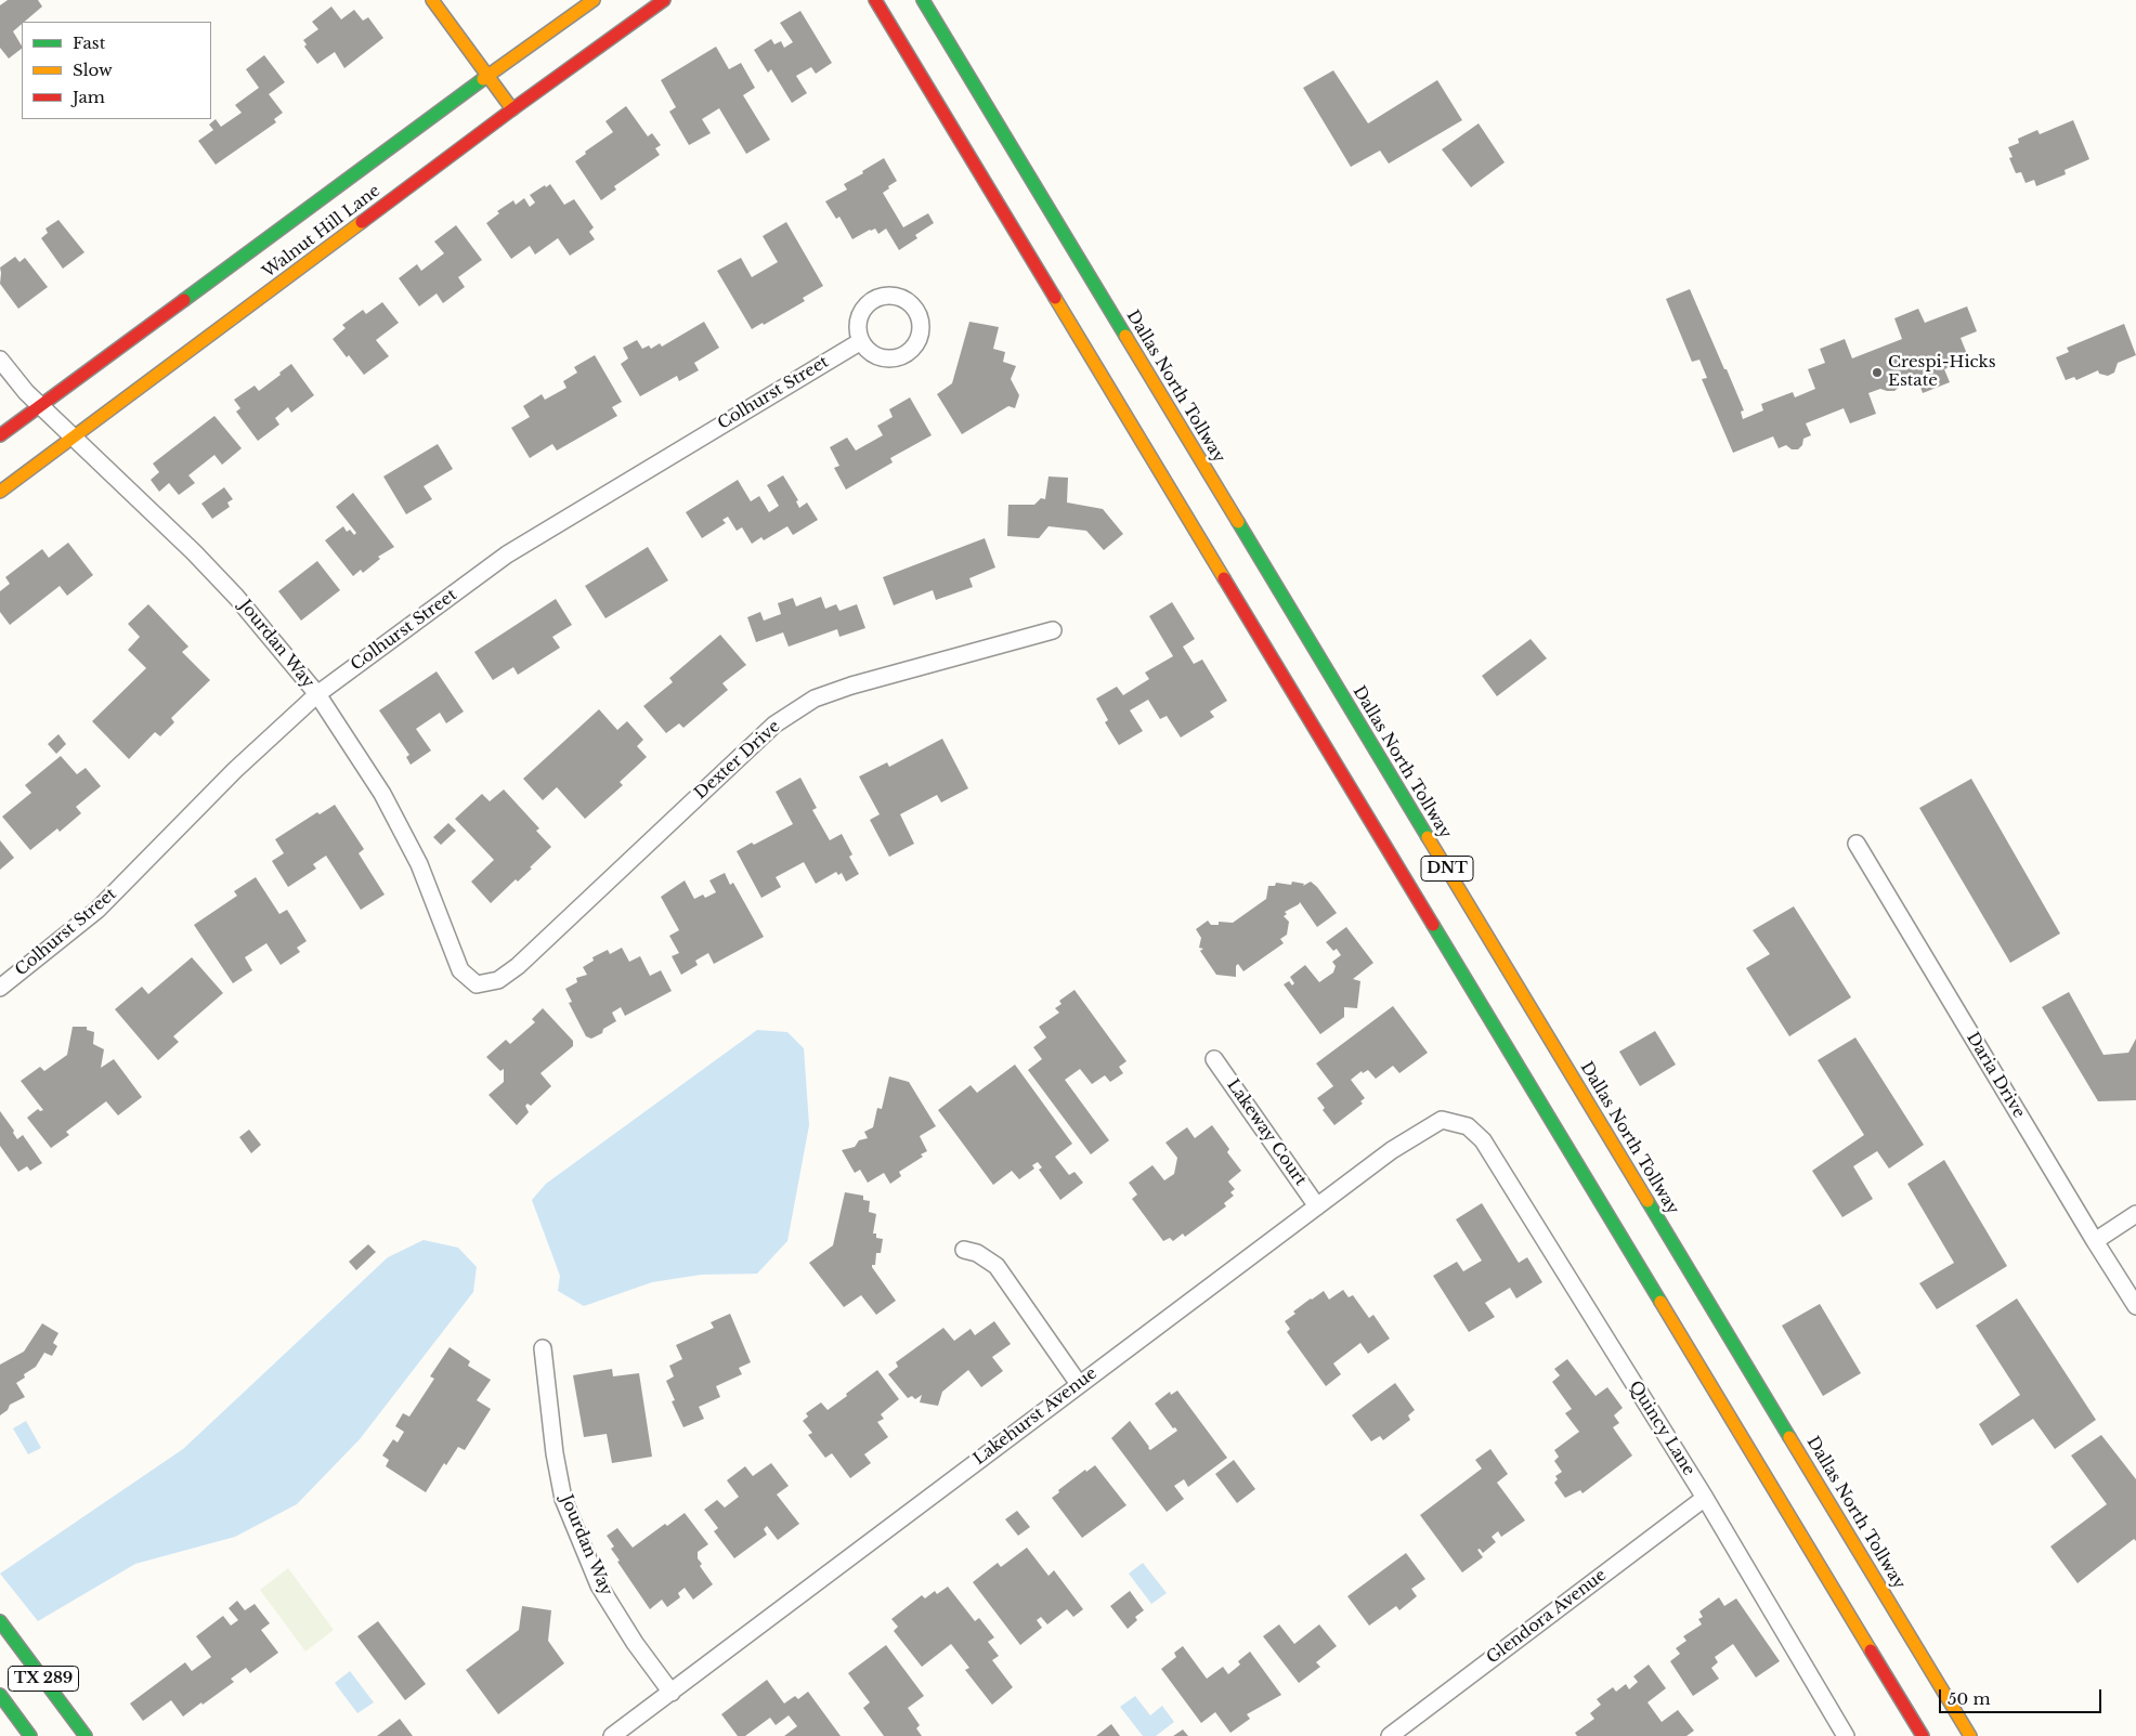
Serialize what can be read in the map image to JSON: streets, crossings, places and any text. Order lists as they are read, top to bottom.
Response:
{
  "streets": {
    "main road": [
      "Walnut Hill Lane",
      "Dallas North Tollway",
      "DNT",
      "TX 289"
    ],
    "street": [
      "Colhurst Street",
      "Jourdan Way",
      "Dexter Drive",
      "Daria Drive",
      "Lakeway Court",
      "Lakehurst Avenue",
      "Quincy Lane",
      "Glendora Avenue"
    ]
  },
  "crossings": [
    ["Walnut Hill Lane", "Jourdan Way"],
    ["Colhurst Street", "Jourdan Way"],
    ["Jourdan Way", "Dexter Drive"],
    ["Jourdan Way", "Lakehurst Avenue"],
    ["Lakeway Court", "Lakehurst Avenue"],
    ["Lakehurst Avenue", "Quincy Lane"],
    ["Quincy Lane", "Glendora Avenue"]
  ],
  "places": ["Crespi-Hicks Estate"],
  "legend": ["Fast", "Slow", "Jam"],
  "scale_bar": "50 m"
}
